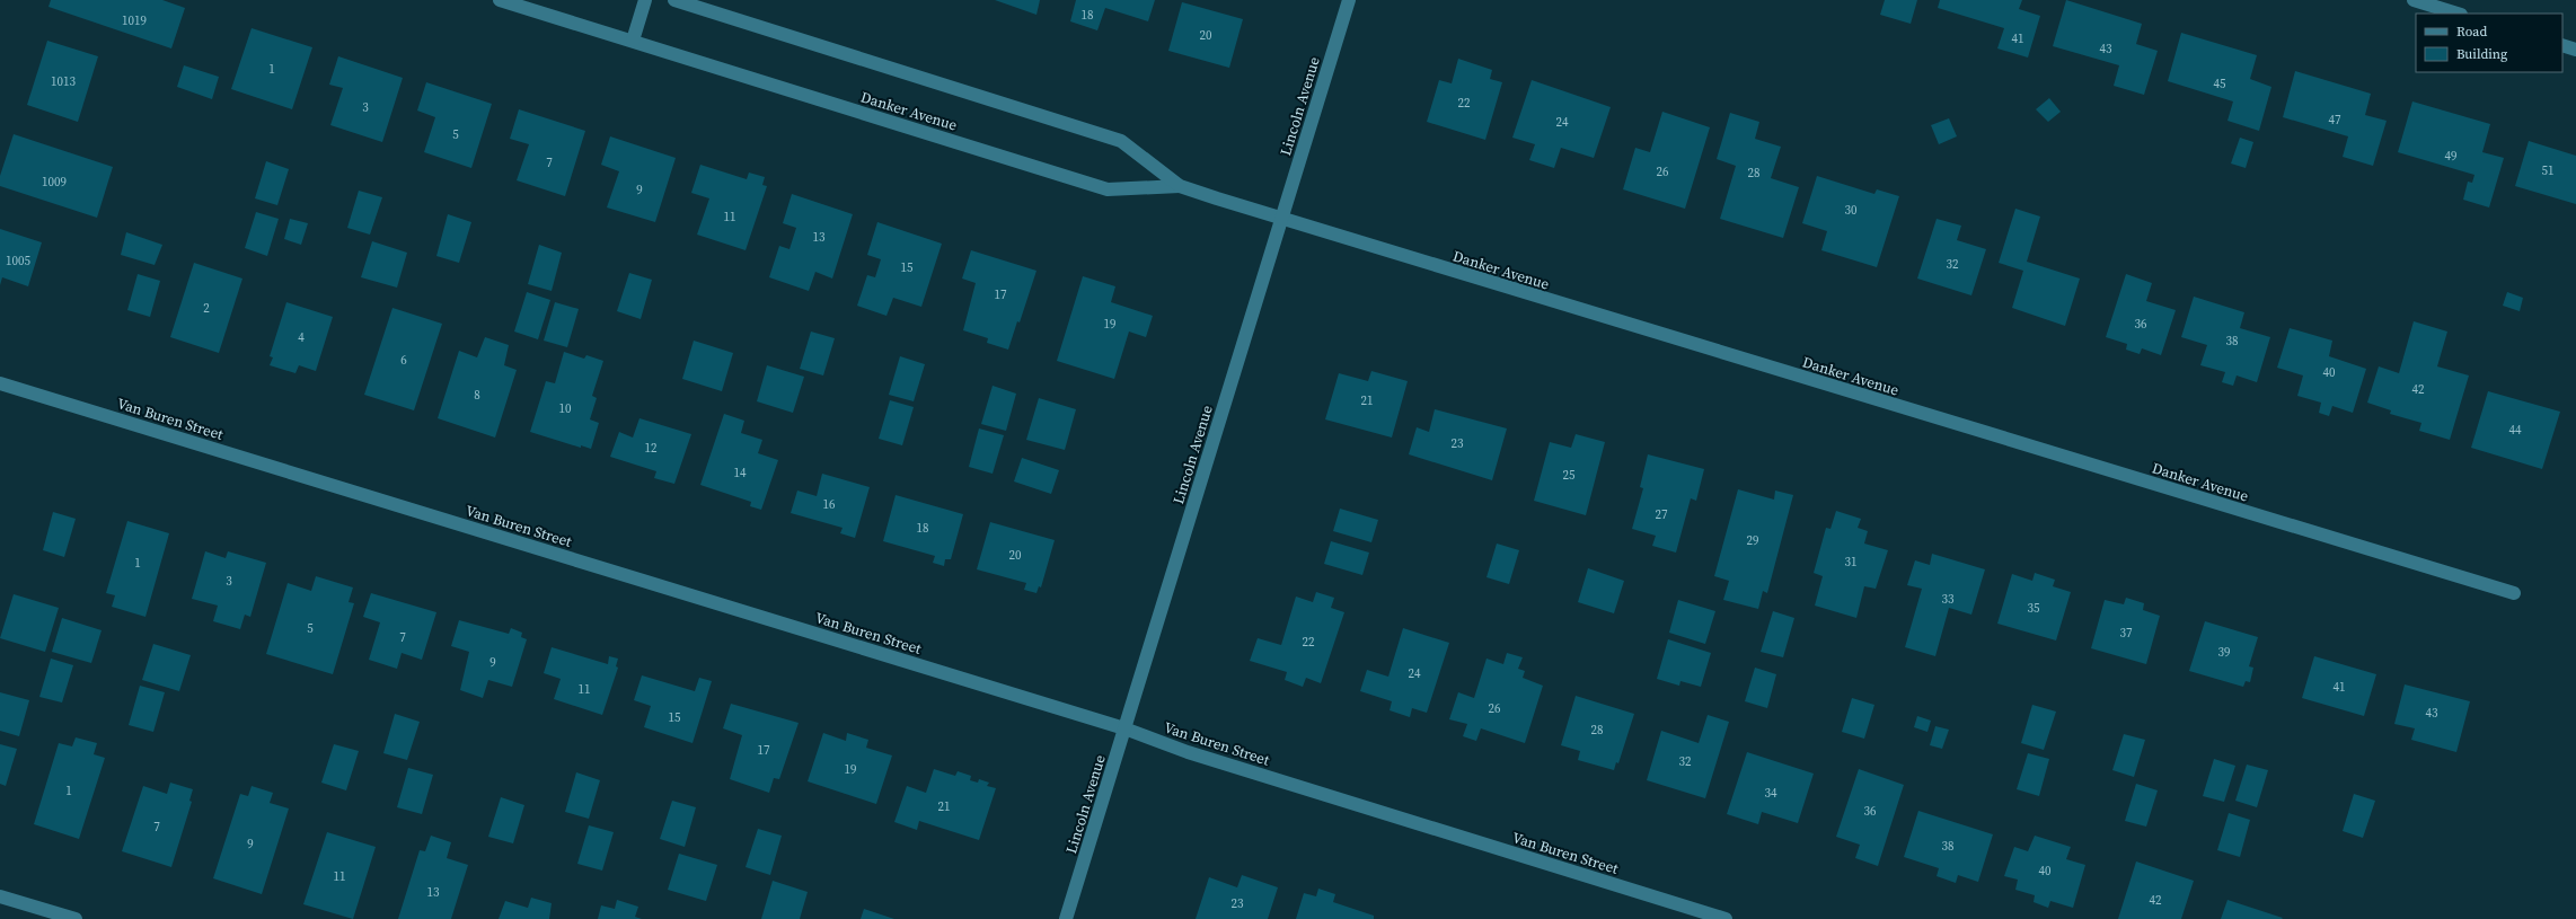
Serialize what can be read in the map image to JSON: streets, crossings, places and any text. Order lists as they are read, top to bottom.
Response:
{
  "streets": {
    "street": ["Lincoln Avenue", "Danker Avenue", "Van Buren Street"]
  },
  "crossings": [
    ["Lincoln Avenue", "Danker Avenue"],
    ["Lincoln Avenue", "Van Buren Street"]
  ],
  "house_numbers": [
    "18",
    "1019",
    "20",
    "41",
    "43",
    "1",
    "1013",
    "45",
    "22",
    "3",
    "47",
    "24",
    "5",
    "49",
    "7",
    "51",
    "26",
    "28",
    "1009",
    "9",
    "30",
    "11",
    "13",
    "1005",
    "32",
    "15",
    "17",
    "2",
    "19",
    "36",
    "4",
    "38",
    "6",
    "40",
    "42",
    "8",
    "21",
    "10",
    "44",
    "23",
    "12",
    "14",
    "25",
    "16",
    "27",
    "18",
    "29",
    "20",
    "31",
    "1",
    "3",
    "33",
    "35",
    "5",
    "37",
    "7",
    "22",
    "39",
    "9",
    "24",
    "41",
    "11",
    "26",
    "43",
    "15",
    "28",
    "17",
    "32",
    "19",
    "1",
    "34",
    "21",
    "36",
    "7",
    "9",
    "38",
    "40",
    "11",
    "13",
    "42",
    "23"
  ],
  "legend": ["Road", "Building"]
}
